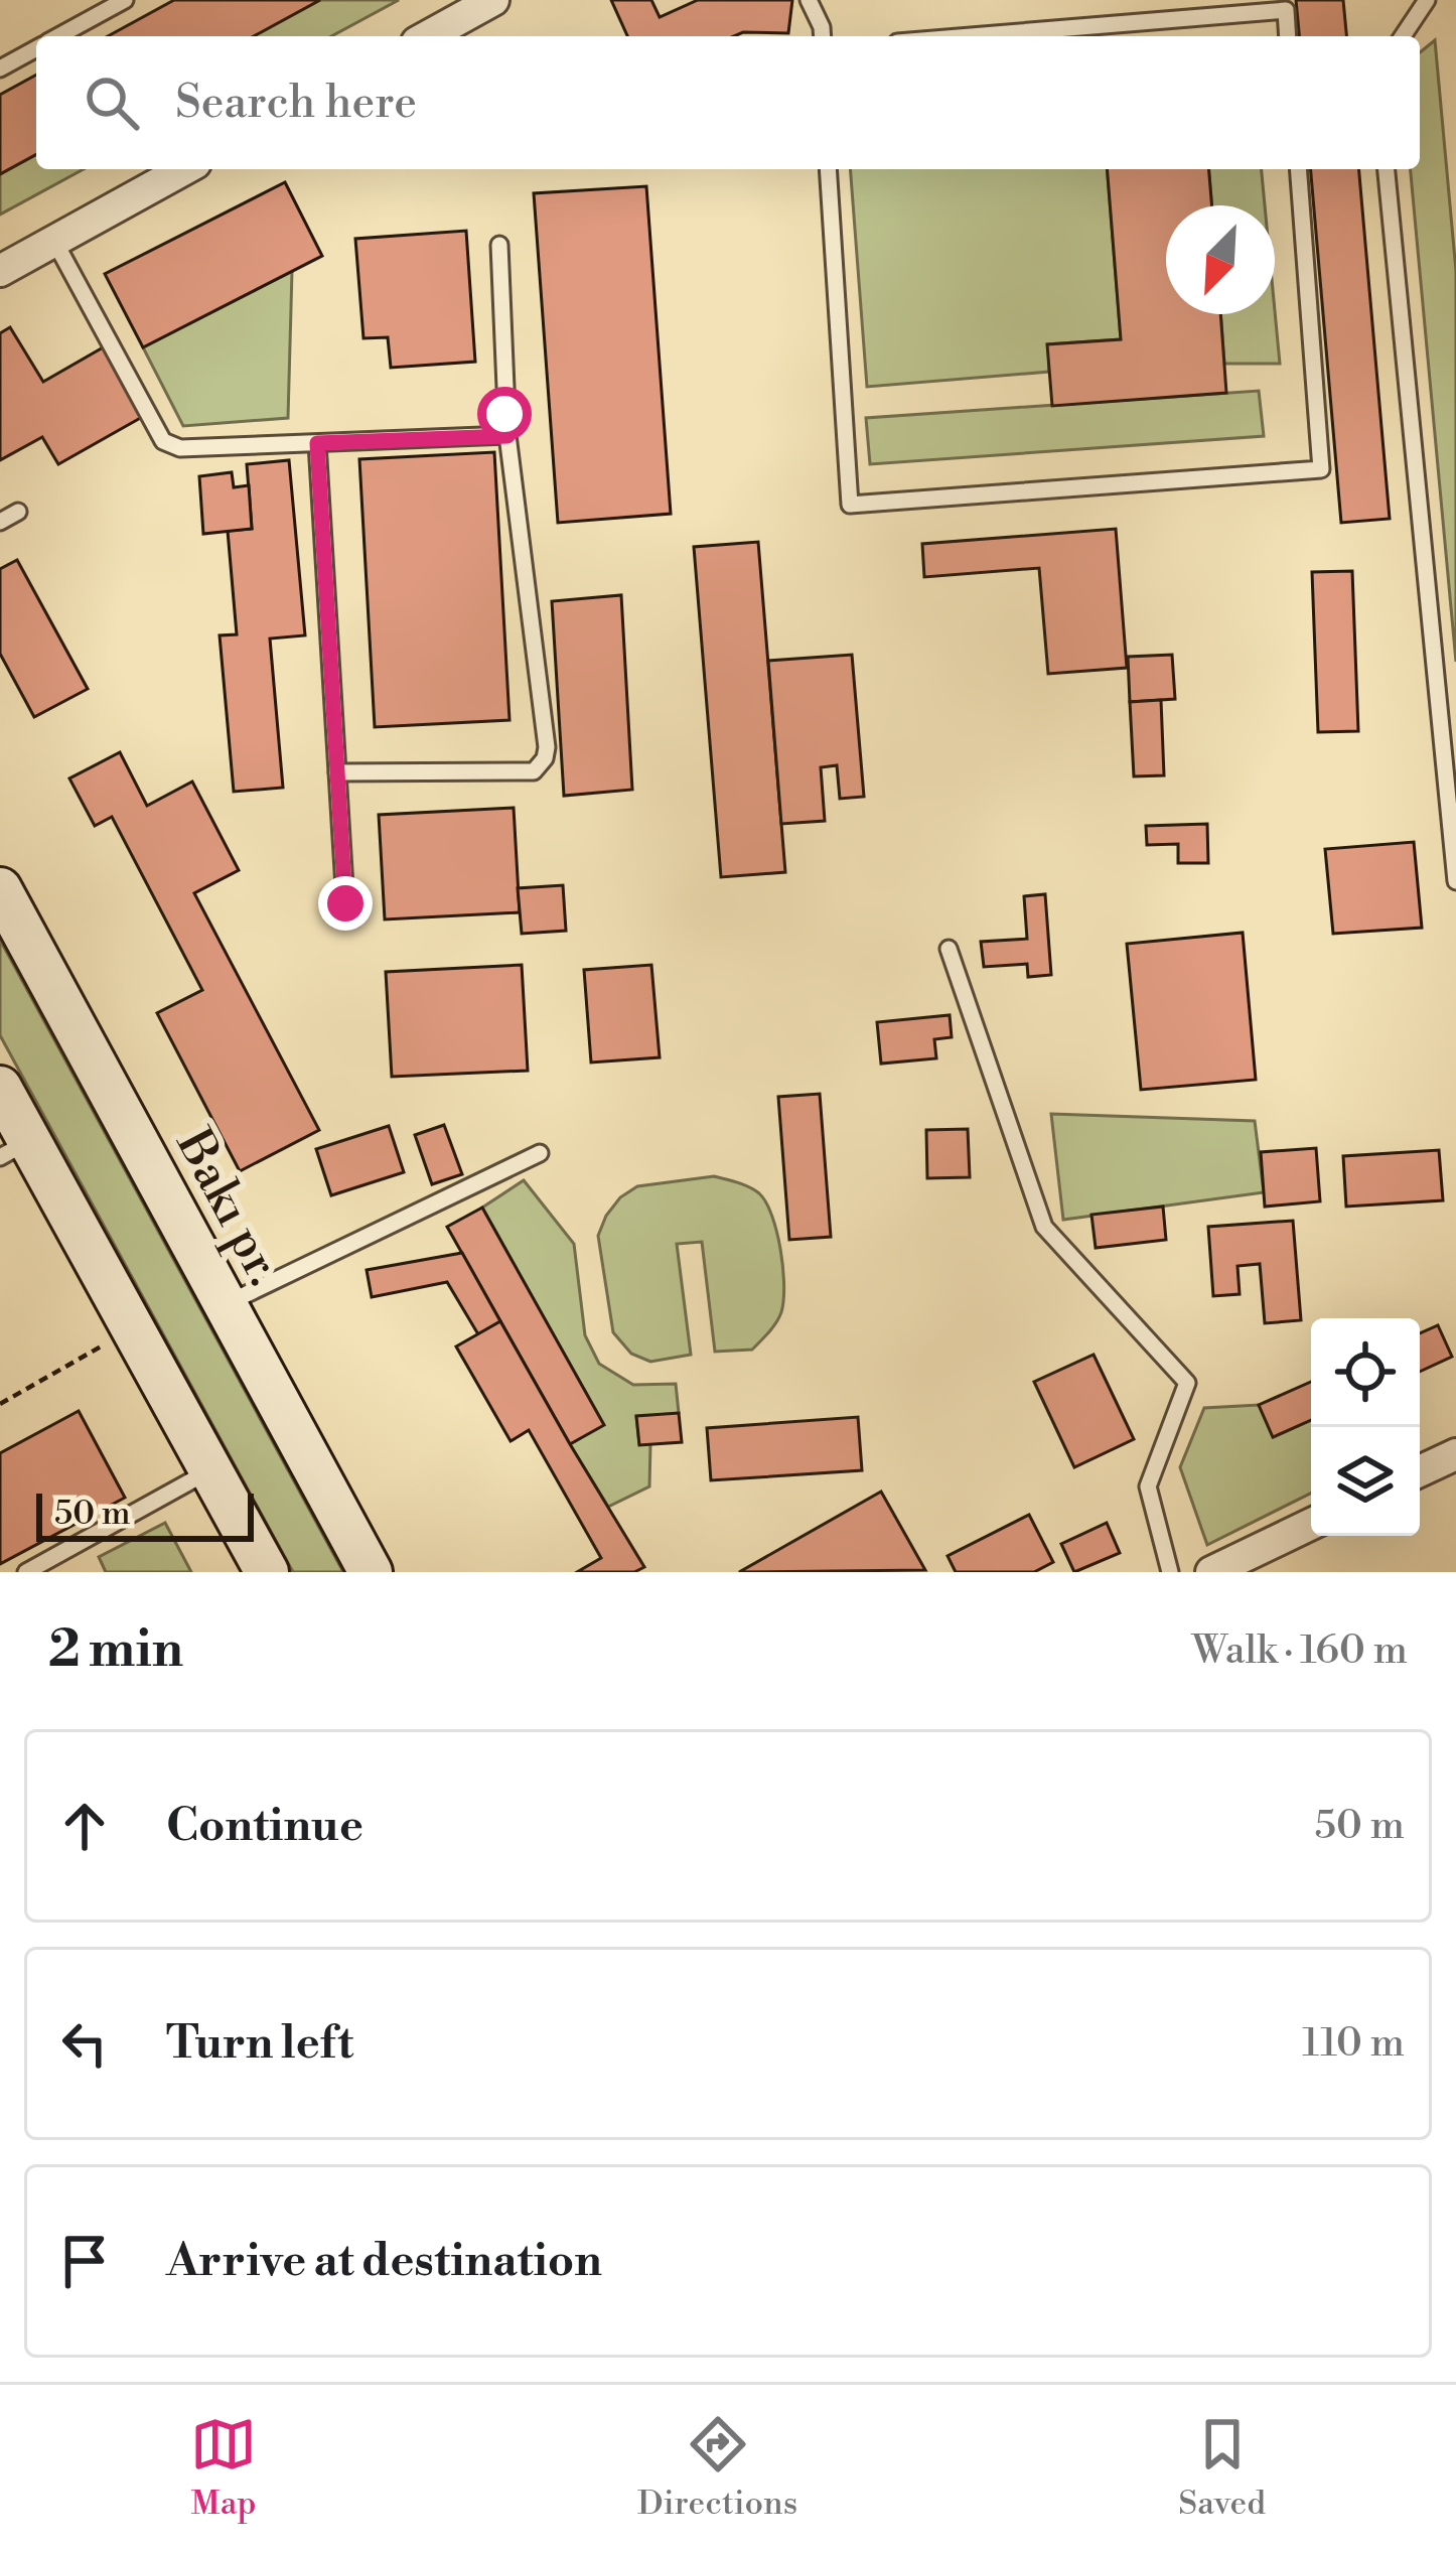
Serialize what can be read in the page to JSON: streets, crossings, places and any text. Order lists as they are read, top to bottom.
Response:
{
  "streets": {
    "street": ["Bakı pr."]
  },
  "scale_bar": "50 m",
  "north": "bottom left",
  "page": {
    "search": "Search here",
    "scale": "50 m",
    "heading": ["2 min", "Walk · 160 m"],
    "list": [
      ["Continue", "50 m"],
      ["Turn left", "110 m"],
      "Arrive at destination"
    ],
    "nav": ["Map", "Directions", "Saved"]
  }
}
